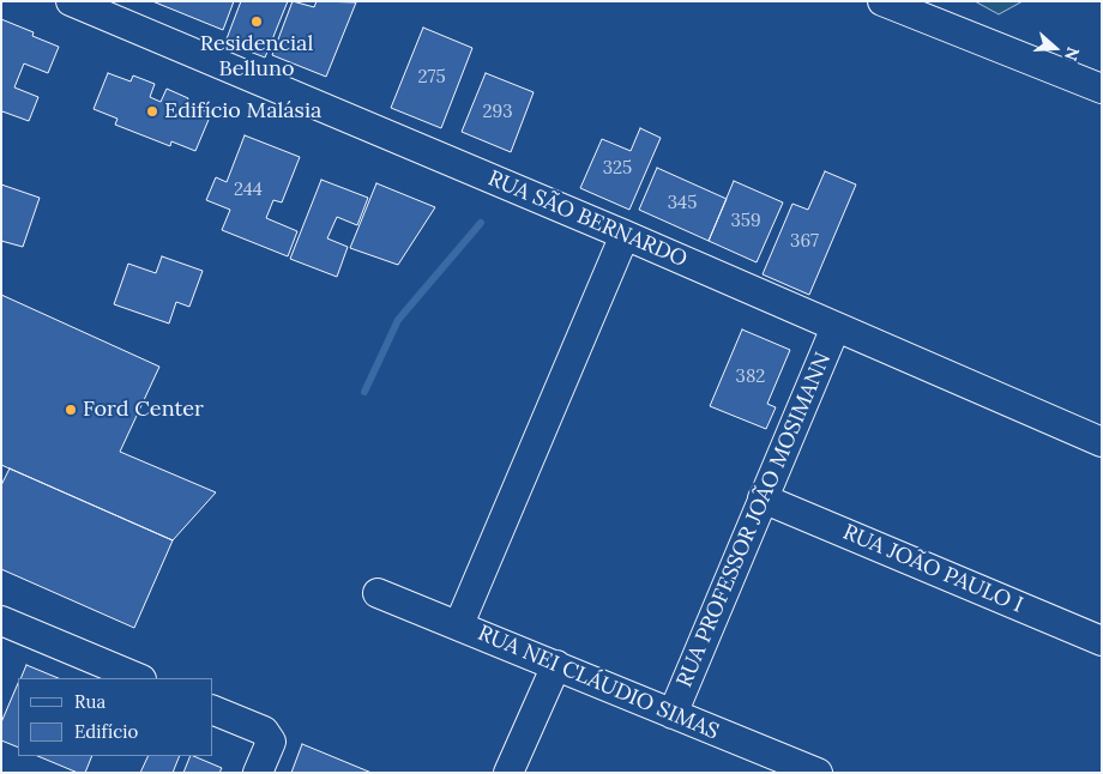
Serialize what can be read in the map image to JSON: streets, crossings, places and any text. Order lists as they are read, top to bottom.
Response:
{
  "streets": {
    "street": [
      "RUA SÃO BERNARDO",
      "RUA PROFESSOR JOÃO MOSIMANN",
      "RUA JOÃO PAULO I",
      "RUA NEI CLÁUDIO SIMAS"
    ]
  },
  "crossings": [
    ["RUA SÃO BERNARDO", "RUA PROFESSOR JOÃO MOSIMANN"],
    ["RUA PROFESSOR JOÃO MOSIMANN", "RUA JOÃO PAULO I"],
    ["RUA PROFESSOR JOÃO MOSIMANN", "RUA NEI CLÁUDIO SIMAS"]
  ],
  "places": ["Residencial Belluno", "Edifício Malásia", "Ford Center"],
  "house_numbers": [
    "275",
    "293",
    "325",
    "244",
    "345",
    "359",
    "367",
    "382"
  ],
  "legend": ["Rua", "Edifício"],
  "north": "right"
}
